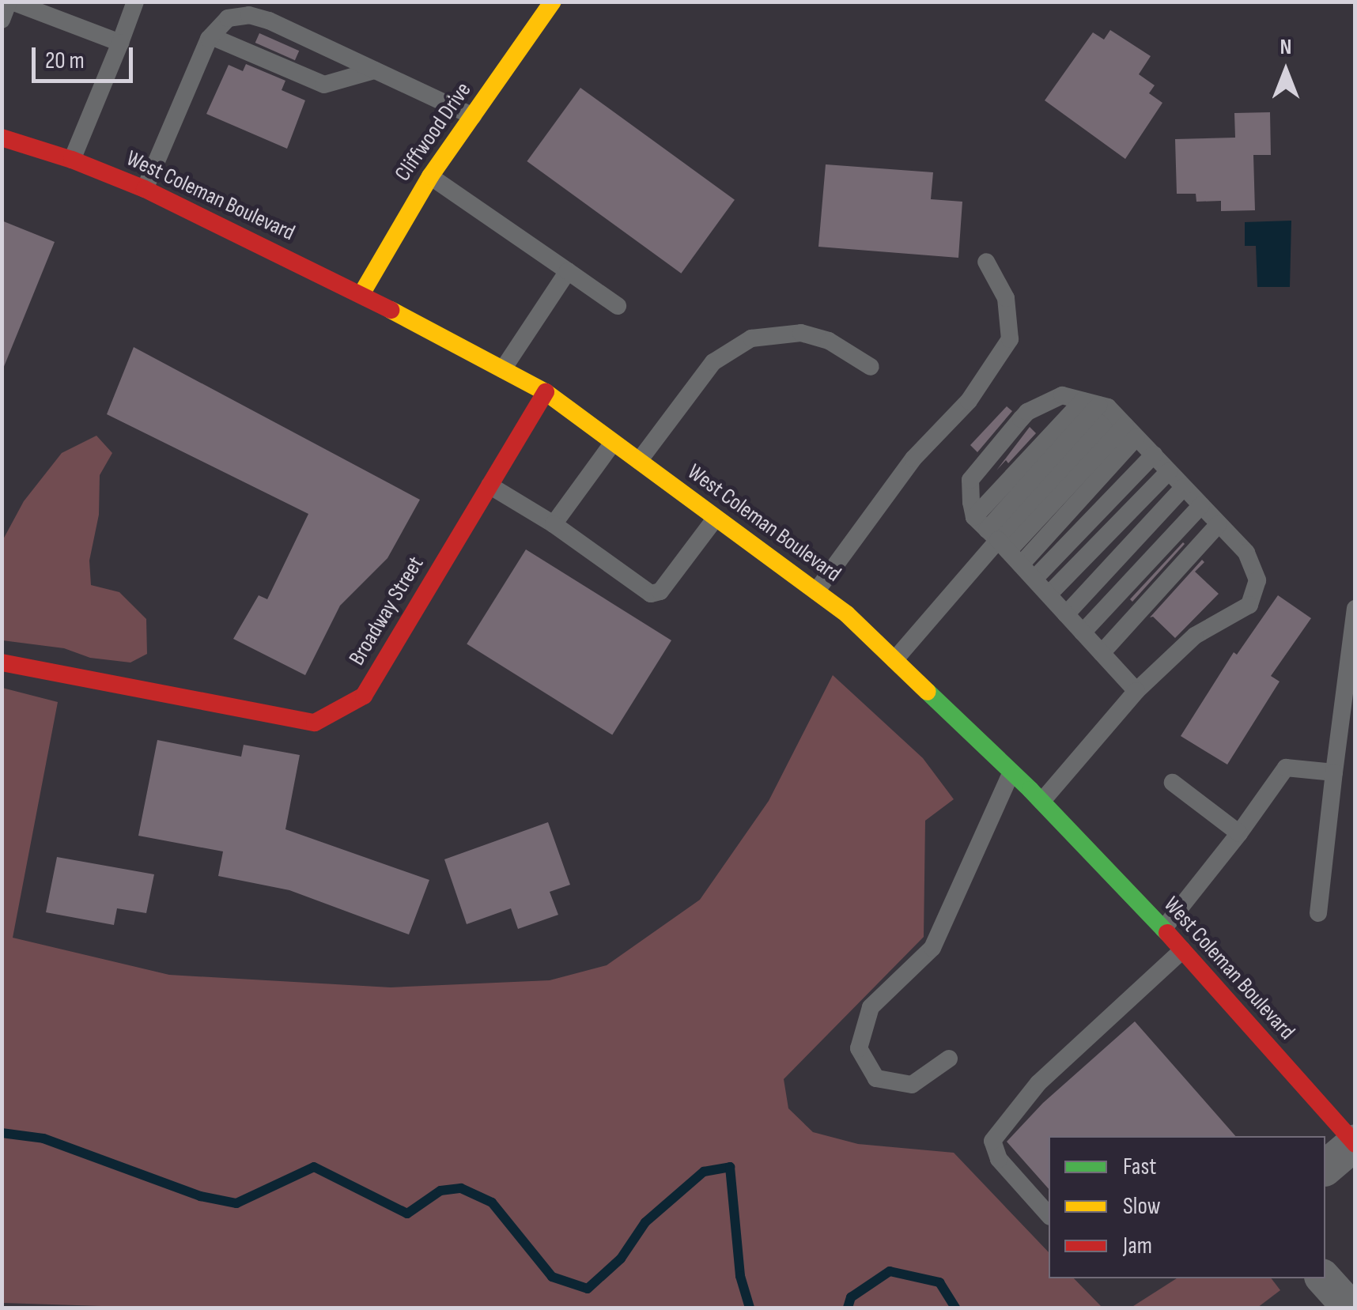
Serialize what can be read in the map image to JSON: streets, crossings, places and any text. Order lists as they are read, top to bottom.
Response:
{
  "streets": {
    "main road": ["Cliffwood Drive", "West Coleman Boulevard", "Broadway Street"]
  },
  "crossings": [
    ["Cliffwood Drive", "West Coleman Boulevard"],
    ["West Coleman Boulevard", "Broadway Street"]
  ],
  "legend": ["Fast", "Slow", "Jam"],
  "scale_bar": "20 m",
  "north": "top"
}
